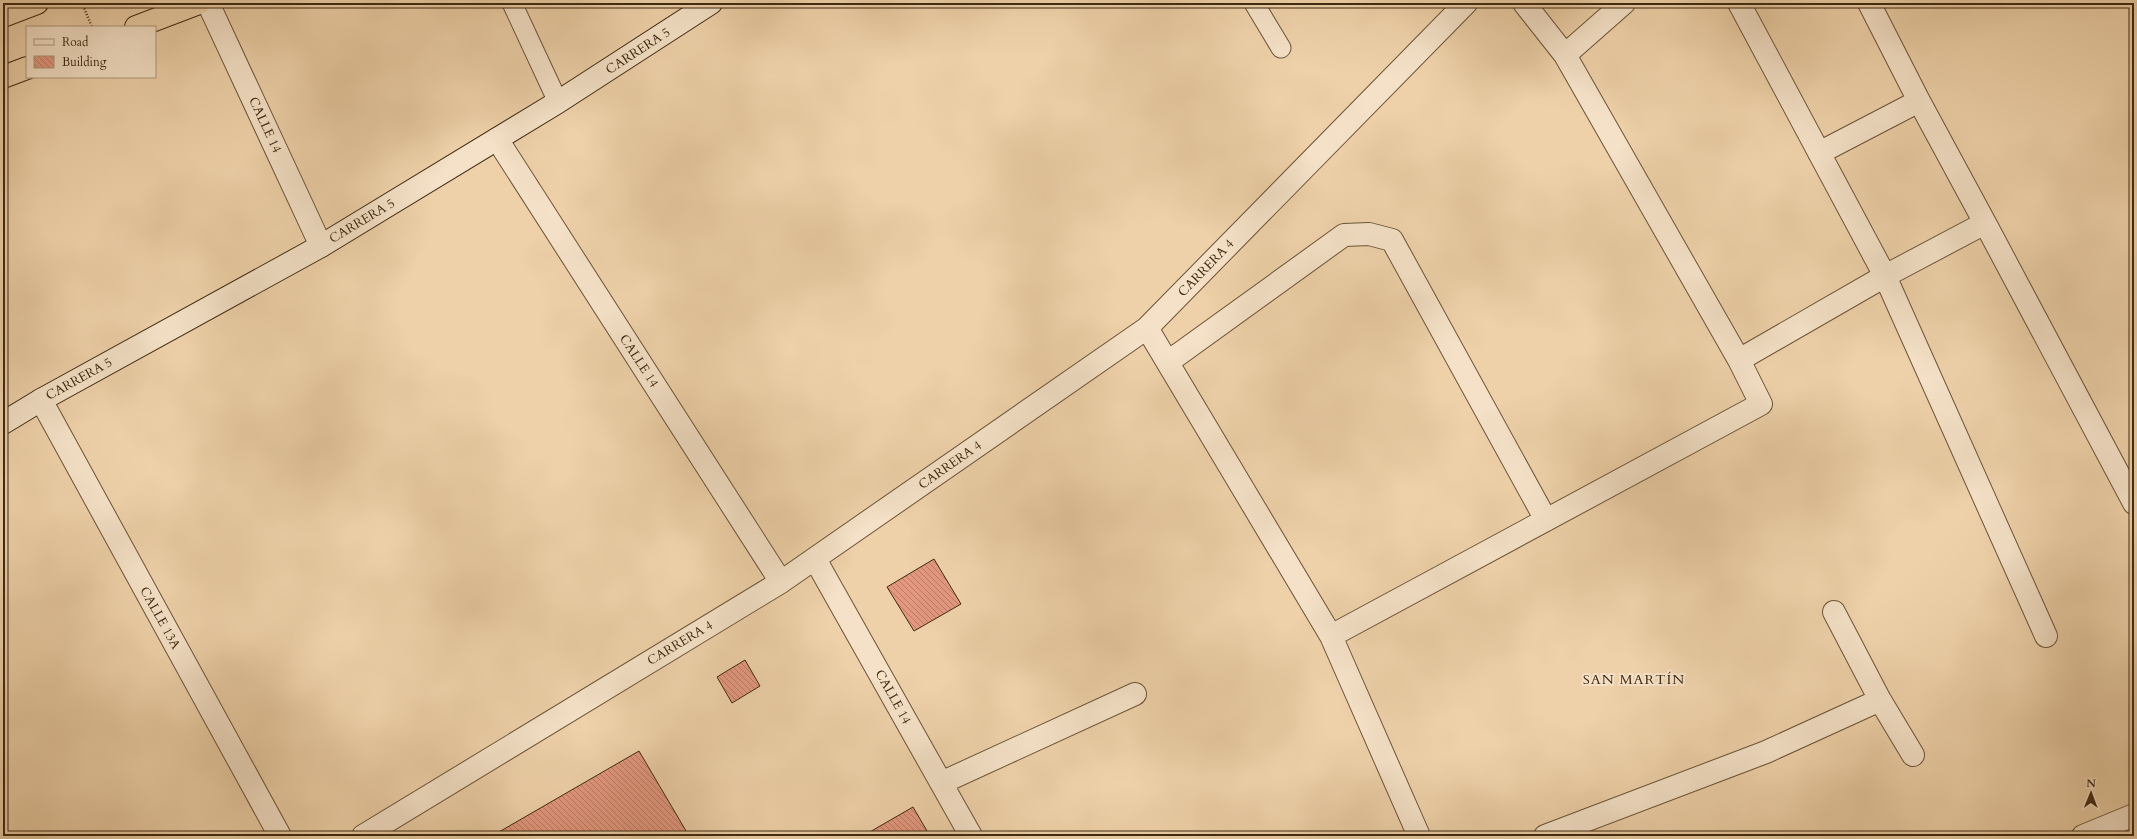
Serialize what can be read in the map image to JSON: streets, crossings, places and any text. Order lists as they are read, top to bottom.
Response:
{
  "streets": {
    "street": [
      "CARRERA 5",
      "CALLE 14",
      "CARRERA 4",
      "CALLE 13A"
    ]
  },
  "crossings": [
    ["CARRERA 5", "CALLE 14"],
    ["CARRERA 5", "CALLE 13A"],
    ["CALLE 14", "CARRERA 4"]
  ],
  "districts": ["SAN MARTÍN"],
  "legend": ["Road", "Building"],
  "north": "top"
}
